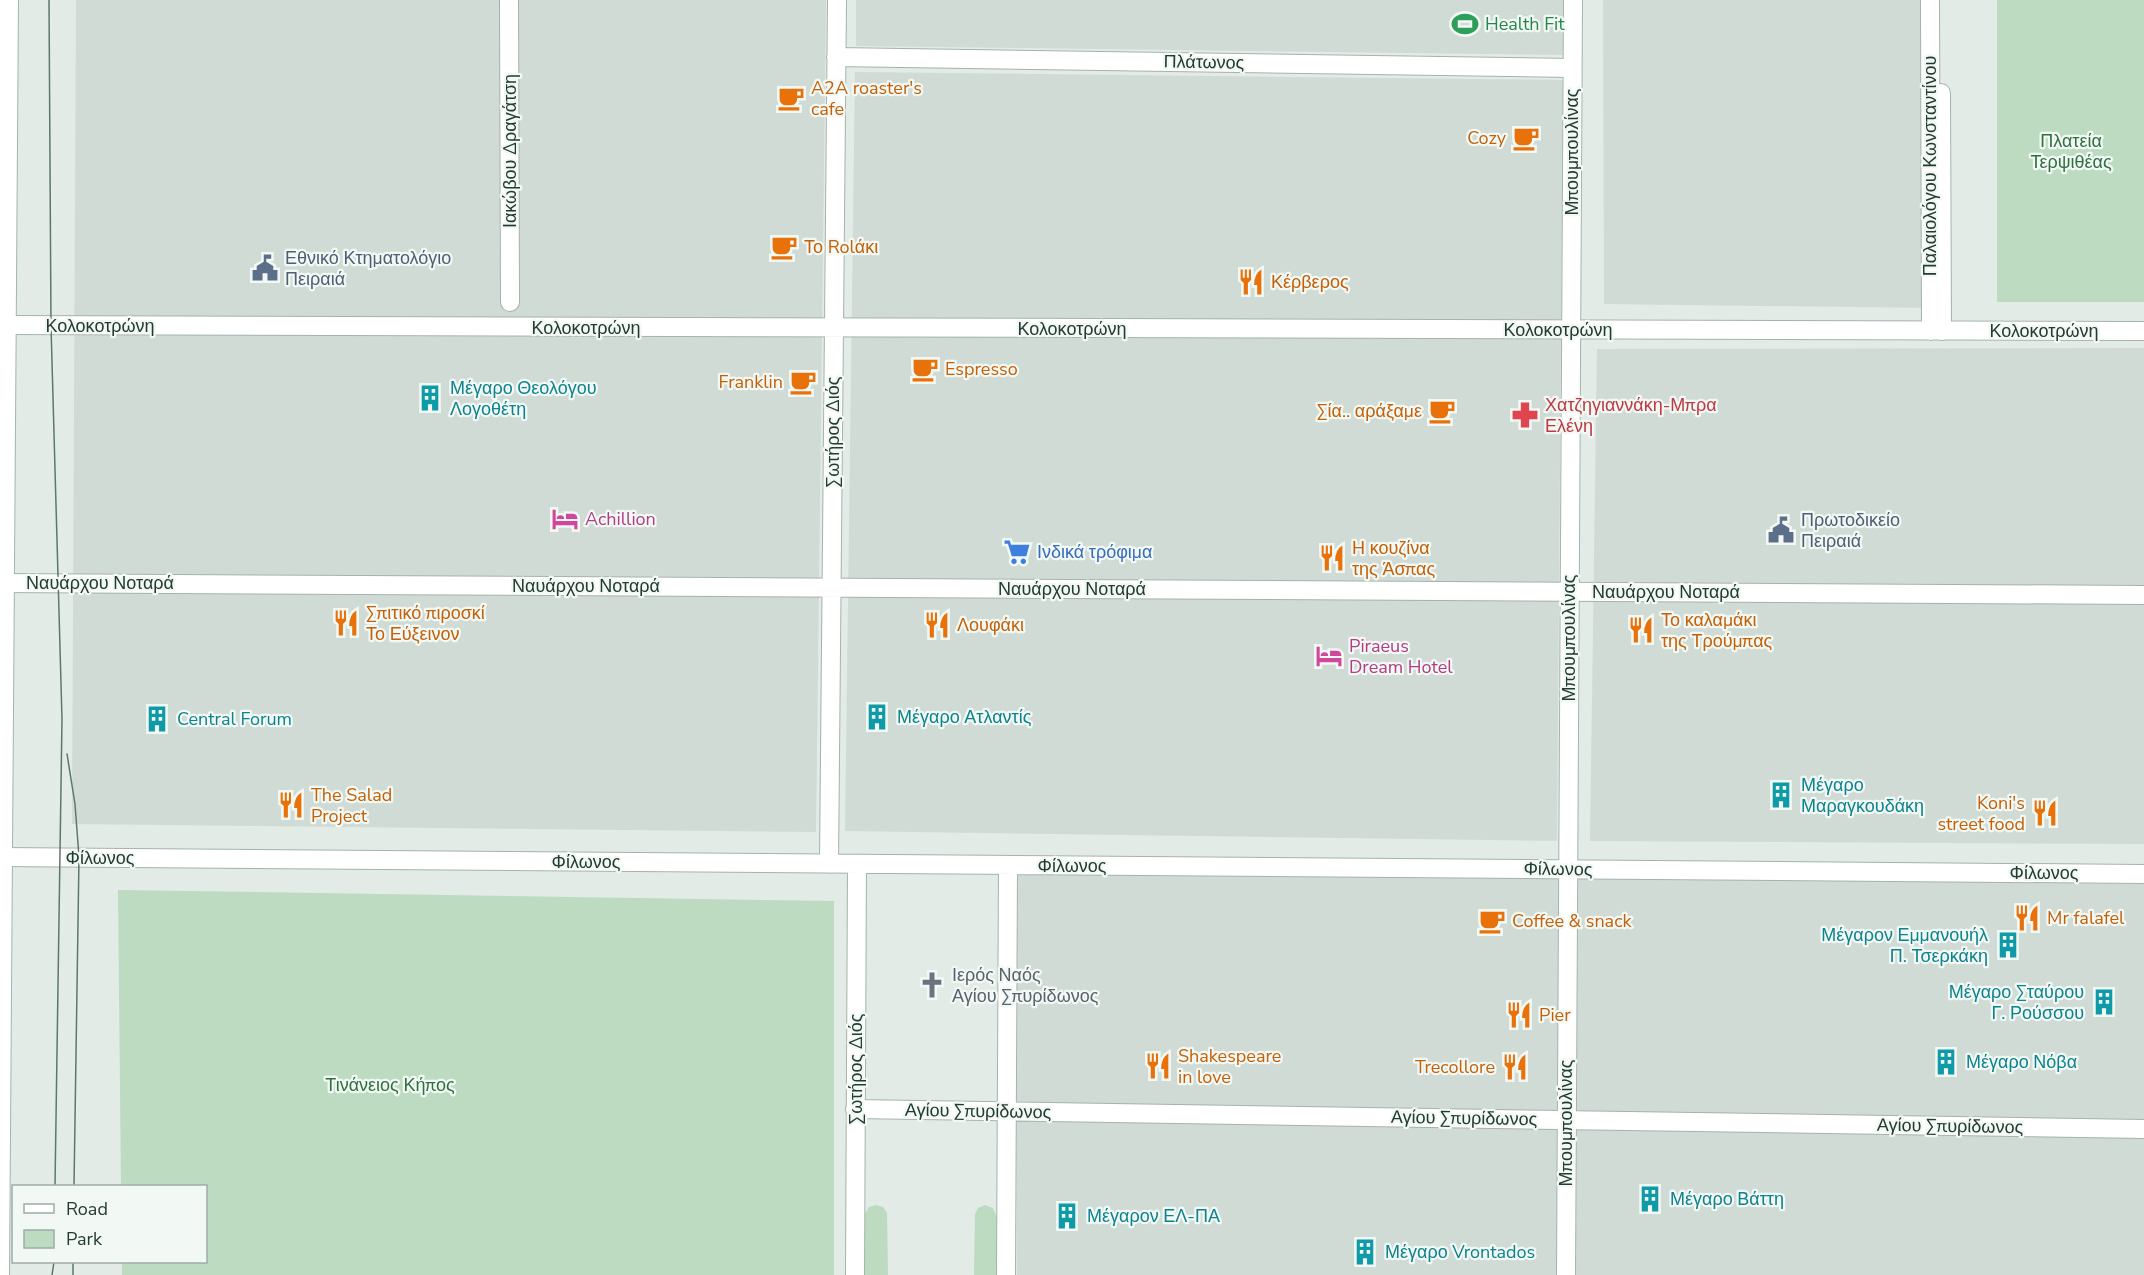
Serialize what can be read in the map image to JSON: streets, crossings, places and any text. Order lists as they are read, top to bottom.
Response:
{
  "streets": {
    "street": [
      "Πλάτωνος",
      "Ιακώβου Δραγάτση",
      "Μπουμπουλίνας",
      "Παλαιολόγου Κωνσταντίνου",
      "Κολοκοτρώνη",
      "Σωτήρος Διός",
      "Ναυάρχου Νοταρά",
      "Φίλωνος",
      "Αγίου Σπυρίδωνος"
    ]
  },
  "crossings": [
    ["Πλάτωνος", "Μπουμπουλίνας"],
    ["Πλάτωνος", "Σωτήρος Διός"],
    ["Μπουμπουλίνας", "Κολοκοτρώνη"],
    ["Μπουμπουλίνας", "Ναυάρχου Νοταρά"],
    ["Μπουμπουλίνας", "Φίλωνος"],
    ["Μπουμπουλίνας", "Αγίου Σπυρίδωνος"],
    ["Παλαιολόγου Κωνσταντίνου", "Κολοκοτρώνη"],
    ["Κολοκοτρώνη", "Σωτήρος Διός"],
    ["Σωτήρος Διός", "Ναυάρχου Νοταρά"],
    ["Σωτήρος Διός", "Φίλωνος"],
    ["Σωτήρος Διός", "Αγίου Σπυρίδωνος"]
  ],
  "parks": ["Πλατεία Τερψιθέας", "Τινάνειος Κήπος"],
  "places": {
    "sports": ["Health Fit"],
    "cafe": [
      "A2A roaster's cafe",
      "Cozy",
      "Το Rolάκι",
      "Espresso",
      "Franklin",
      "Σία.. αράξαμε",
      "Coffee & snack"
    ],
    "public building": ["Εθνικό Κτηματολόγιο Πειραιά", "Πρωτοδικείο Πειραιά"],
    "restaurant": [
      "Κέρβερος",
      "Η κουζίνα της Άσπας",
      "Σπιτικό πιροσκί Το Εύξεινον",
      "Λουφάκι",
      "Το καλαμάκι της Τρούμπας",
      "The Salad Project",
      "Koni's street food",
      "Mr falafel",
      "Pier",
      "Shakespeare in love",
      "Trecollore"
    ],
    "building": [
      "Μέγαρο Θεολόγου Λογοθέτη",
      "Μέγαρο Ατλαντίς",
      "Central Forum",
      "Μέγαρο Μαραγκουδάκη",
      "Μέγαρον Εμμανουήλ Π. Τσερκάκη",
      "Μέγαρο Σταύρου Γ. Ρούσσου",
      "Μέγαρο Νόβα",
      "Μέγαρο Βάττη",
      "Μέγαρον ΕΛ-ΠΑ",
      "Μέγαρο Vrontados"
    ],
    "pharmacy": ["Χατζηγιαννάκη-Μπρα Ελένη"],
    "hotel": ["Achillion", "Piraeus Dream Hotel"],
    "supermarket": ["Ινδικά τρόφιμα"],
    "church": ["Ιερός Ναός Αγίου Σπυρίδωνος"]
  },
  "legend": ["Road", "Park"]
}
